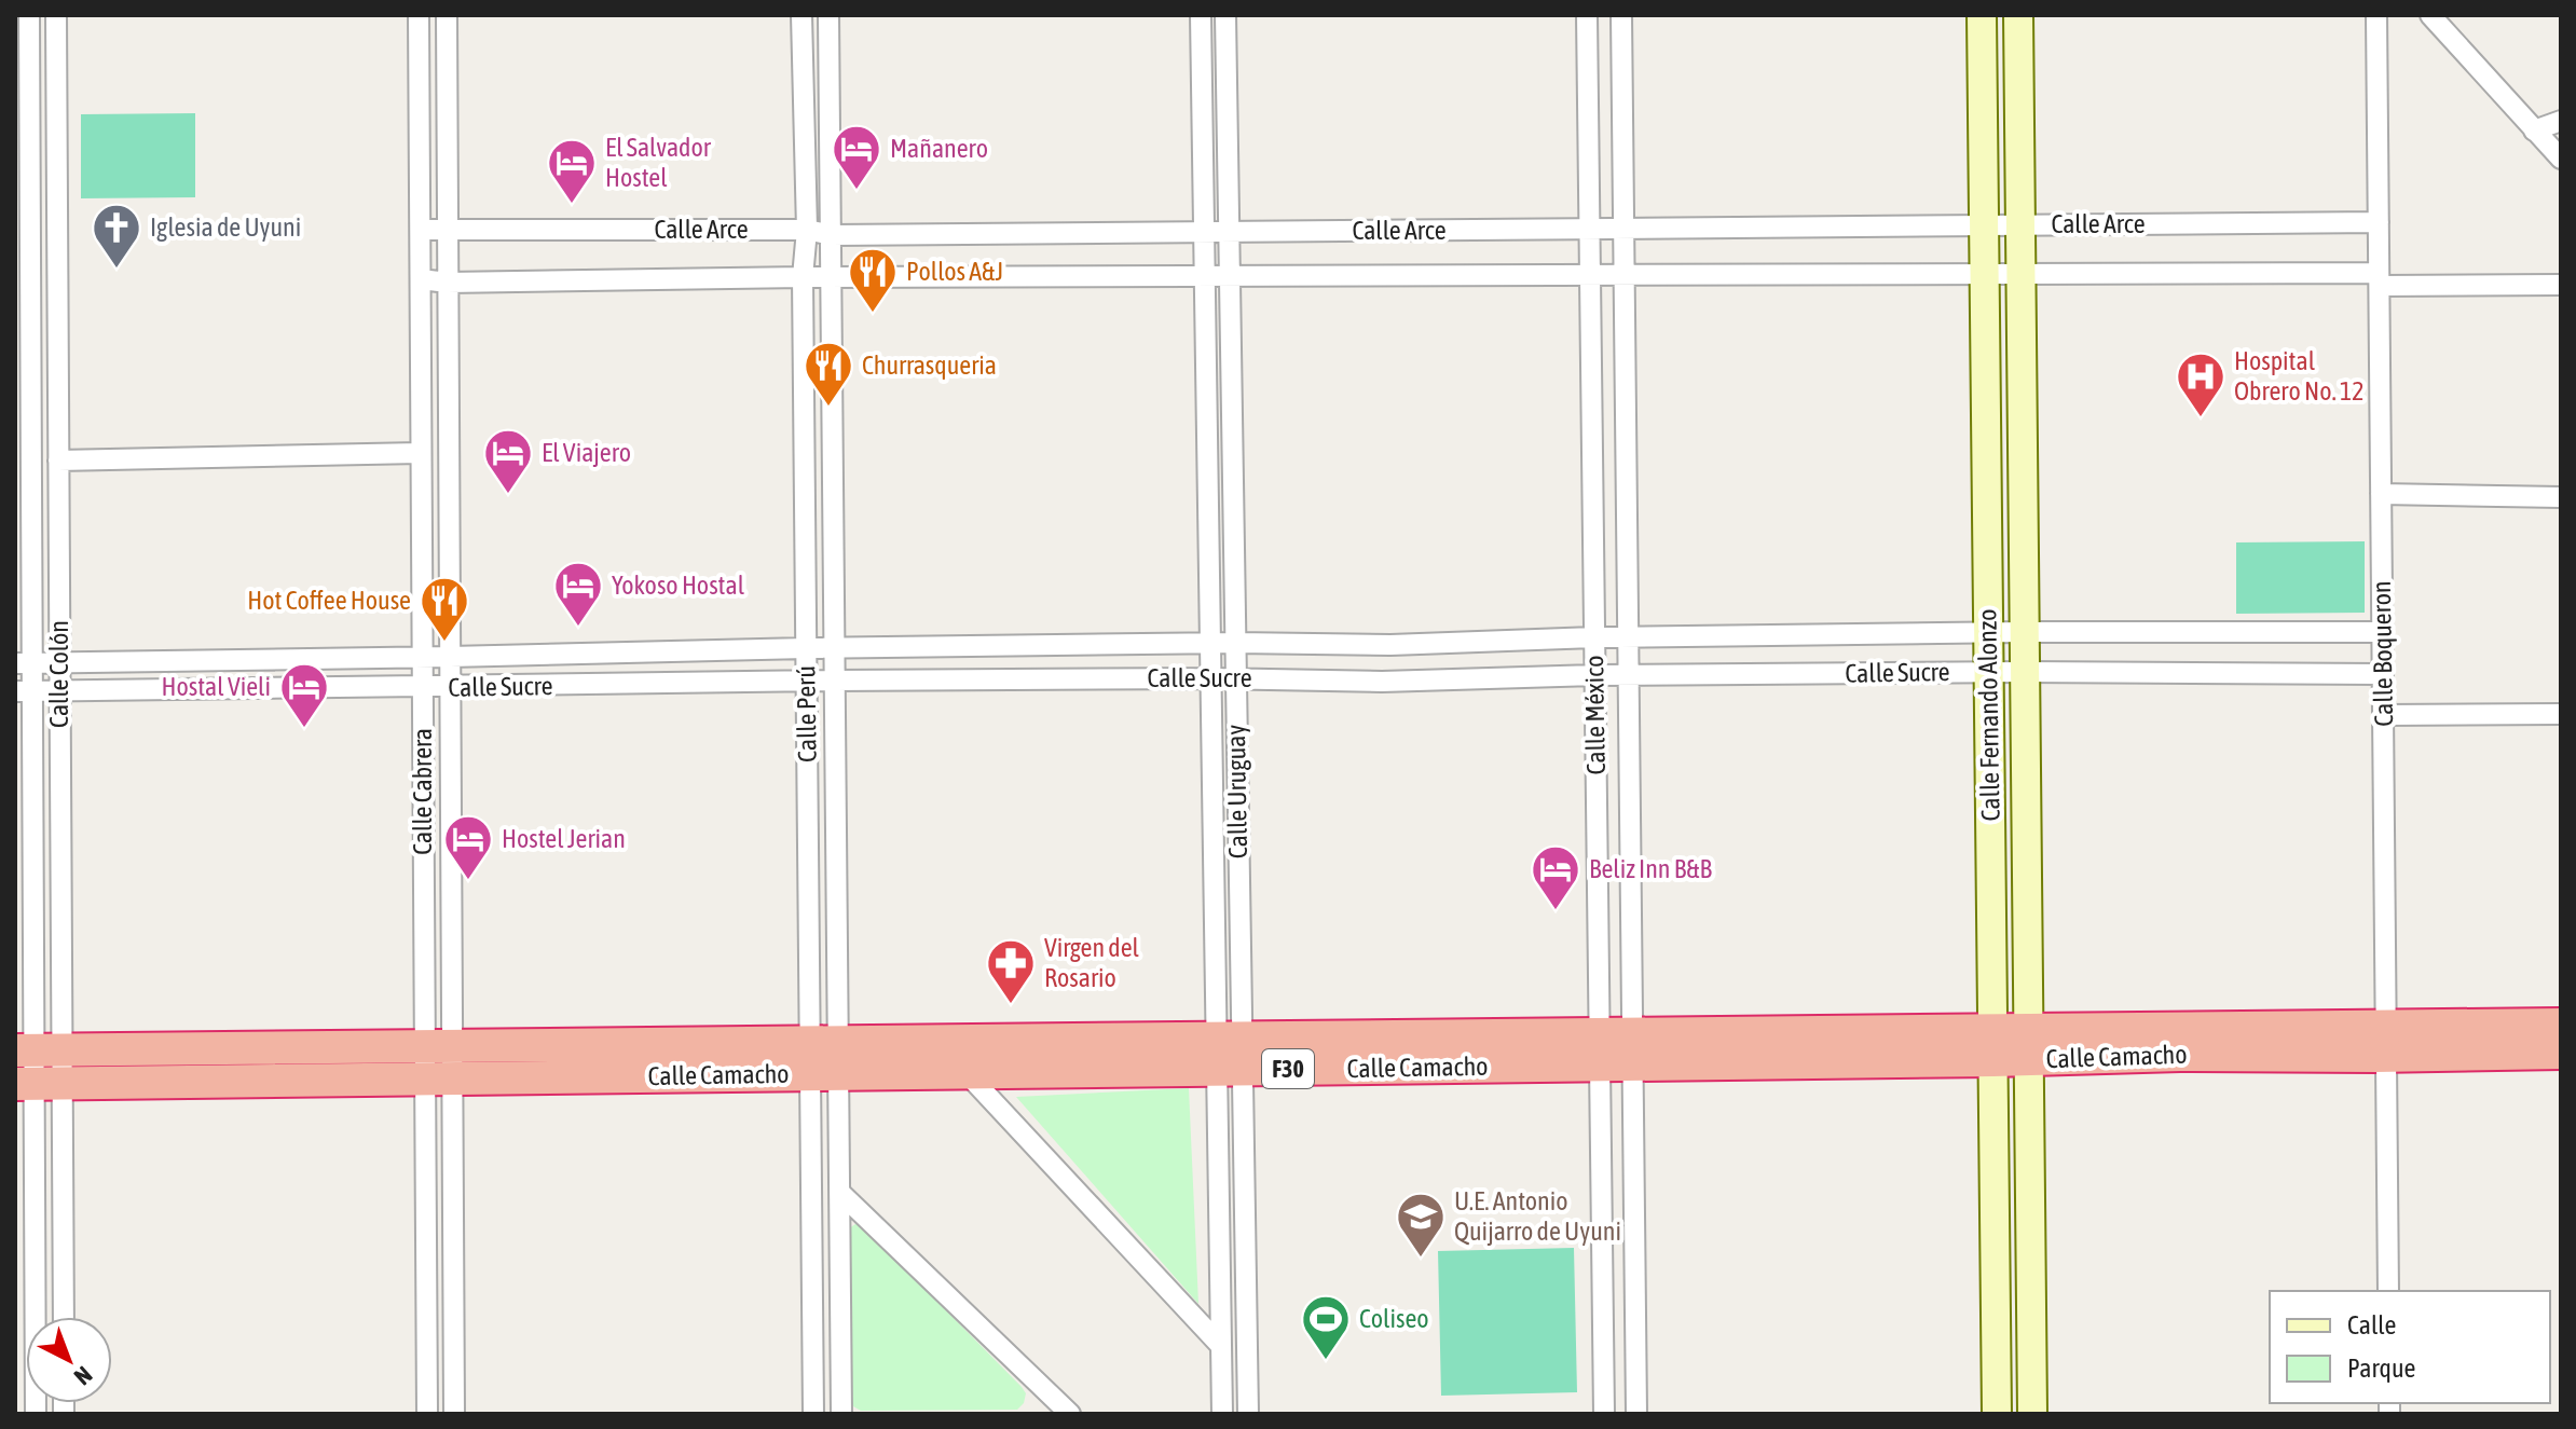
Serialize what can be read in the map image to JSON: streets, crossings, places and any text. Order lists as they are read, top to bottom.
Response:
{
  "streets": {
    "highway": ["Calle Camacho", "F30"],
    "main road": ["Calle Fernando Alonzo"],
    "street": [
      "Calle Arce",
      "Calle Boqueron",
      "Calle Sucre",
      "Calle Colón",
      "Calle Perú",
      "Calle México",
      "Calle Cabrera",
      "Calle Uruguay"
    ]
  },
  "crossings": [
    ["Calle Arce", "Calle Boqueron"],
    ["Calle Arce", "Calle Perú"],
    ["Calle Arce", "Calle México"],
    ["Calle Arce", "Calle Fernando Alonzo"],
    ["Calle Arce", "Calle Cabrera"],
    ["Calle Arce", "Calle Uruguay"],
    ["Calle Boqueron", "Calle Sucre"],
    ["Calle Boqueron", "Calle Camacho"],
    ["Calle Sucre", "Calle Colón"],
    ["Calle Sucre", "Calle Perú"],
    ["Calle Sucre", "Calle México"],
    ["Calle Sucre", "Calle Fernando Alonzo"],
    ["Calle Sucre", "Calle Cabrera"],
    ["Calle Sucre", "Calle Uruguay"],
    ["Calle Colón", "Calle Camacho"],
    ["Calle Perú", "Calle Camacho"],
    ["Calle México", "Calle Camacho"],
    ["Calle Fernando Alonzo", "Calle Camacho"],
    ["Calle Cabrera", "Calle Camacho"],
    ["Calle Uruguay", "Calle Camacho"]
  ],
  "places": {
    "hotel": [
      "Mañanero",
      "El Salvador Hostel",
      "El Viajero",
      "Yokoso Hostal",
      "Hostal Vieli",
      "Hostel Jerian",
      "Beliz Inn B&B"
    ],
    "church": ["Iglesia de Uyuni"],
    "restaurant": ["Pollos A&J", "Churrasqueria", "Hot Coffee House"],
    "hospital": ["Hospital Obrero No. 12"],
    "pharmacy": ["Virgen del Rosario"],
    "school or university": ["U.E. Antonio Quijarro de Uyuni"],
    "sports": ["Coliseo"]
  },
  "legend": ["Calle", "Parque"],
  "north": "bottom right"
}
